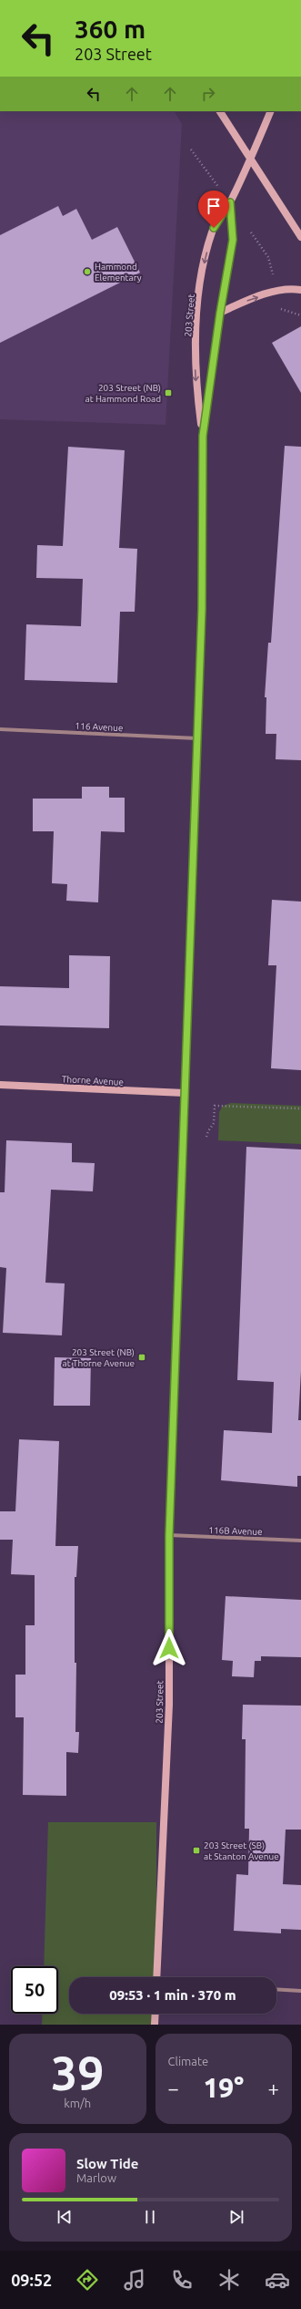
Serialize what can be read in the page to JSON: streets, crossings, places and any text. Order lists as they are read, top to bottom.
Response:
{
  "streets": {
    "main road": ["203 Street", "Thorne Avenue"],
    "street": ["116 Avenue", "116B Avenue"]
  },
  "crossings": [
    ["203 Street", "116 Avenue"],
    ["203 Street", "Thorne Avenue"],
    ["203 Street", "116B Avenue"]
  ],
  "places": {
    "other": ["Hammond Elementary"],
    "transit": ["203 Street (NB) at Hammond Road", "203 Street (NB) at Thorne Avenue", "203 Street (SB) at Stanton Avenue"]
  },
  "page": {
    "turn": ["360 m", "203 Street"],
    "limit": "50",
    "trip": "09:53 · 1 min · 370 m",
    "tile": [
      ["39", "km/h"],
      "Climate"
    ],
    "heat": ["−", "19°", "+"],
    "song": ["Slow Tide", "Marlow"],
    "tabs": "09:52"
  }
}
